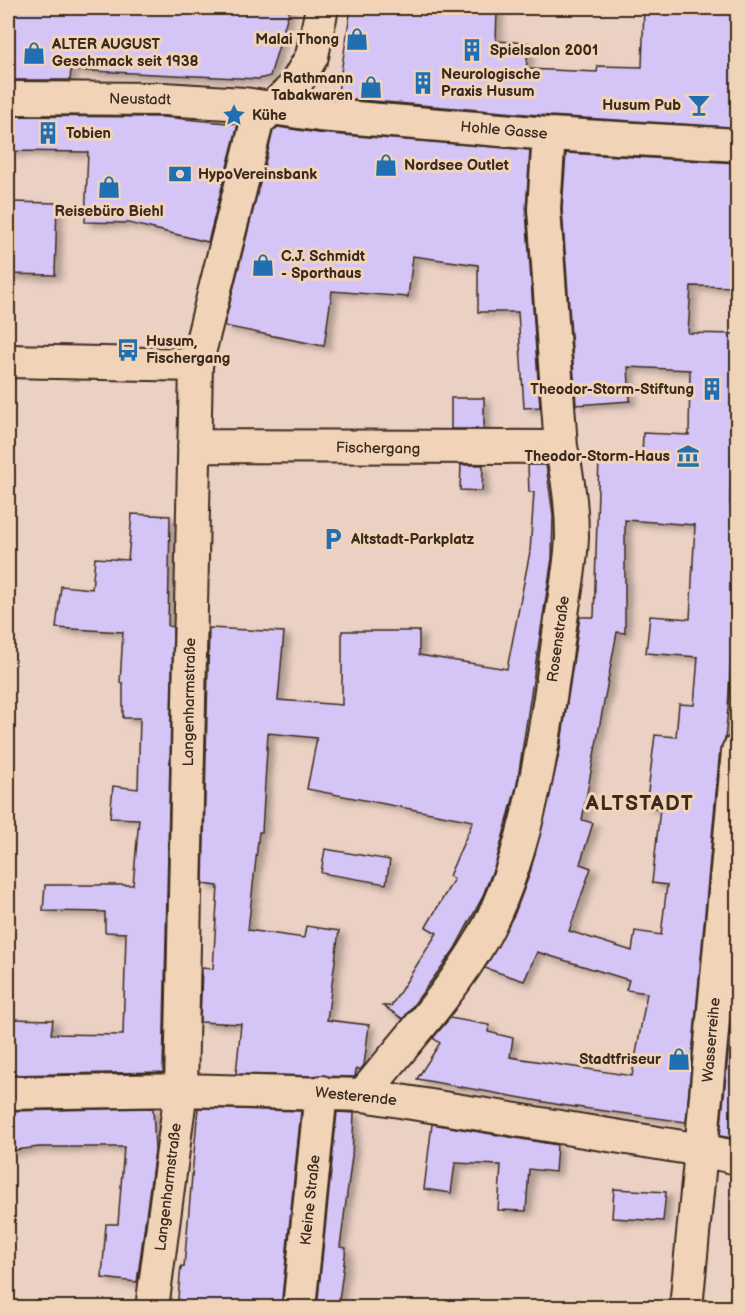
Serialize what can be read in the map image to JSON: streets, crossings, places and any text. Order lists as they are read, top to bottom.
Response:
{
  "streets": {
    "street": [
      "Neustadt",
      "Hohle Gasse",
      "Fischergang",
      "Rosenstraße",
      "Langenharmstraße",
      "Wasserreihe",
      "Westerende",
      "Kleine Straße"
    ]
  },
  "crossings": [
    ["Neustadt", "Hohle Gasse"],
    ["Neustadt", "Langenharmstraße"],
    ["Hohle Gasse", "Rosenstraße"],
    ["Hohle Gasse", "Langenharmstraße"],
    ["Fischergang", "Rosenstraße"],
    ["Fischergang", "Langenharmstraße"],
    ["Rosenstraße", "Westerende"],
    ["Langenharmstraße", "Westerende"],
    ["Wasserreihe", "Westerende"],
    ["Westerende", "Kleine Straße"]
  ],
  "districts": ["ALTSTADT"],
  "places": {
    "shop": [
      "Malai Thong",
      "ALTER AUGUST Geschmack seit 1938",
      "Rathmann Tabakwaren",
      "Nordsee Outlet",
      "Reisebüro Biehl",
      "C.J. Schmidt - Sporthaus",
      "Stadtfriseur"
    ],
    "building": [
      "Spielsalon 2001",
      "Neurologische Praxis Husum",
      "Tobien",
      "Theodor-Storm-Stiftung"
    ],
    "bar": ["Husum Pub"],
    "place": ["Kühe"],
    "bank": ["HypoVereinsbank"],
    "bus stop": ["Husum, Fischergang"],
    "museum": ["Theodor-Storm-Haus"],
    "parking": ["Altstadt-Parkplatz"]
  }
}
